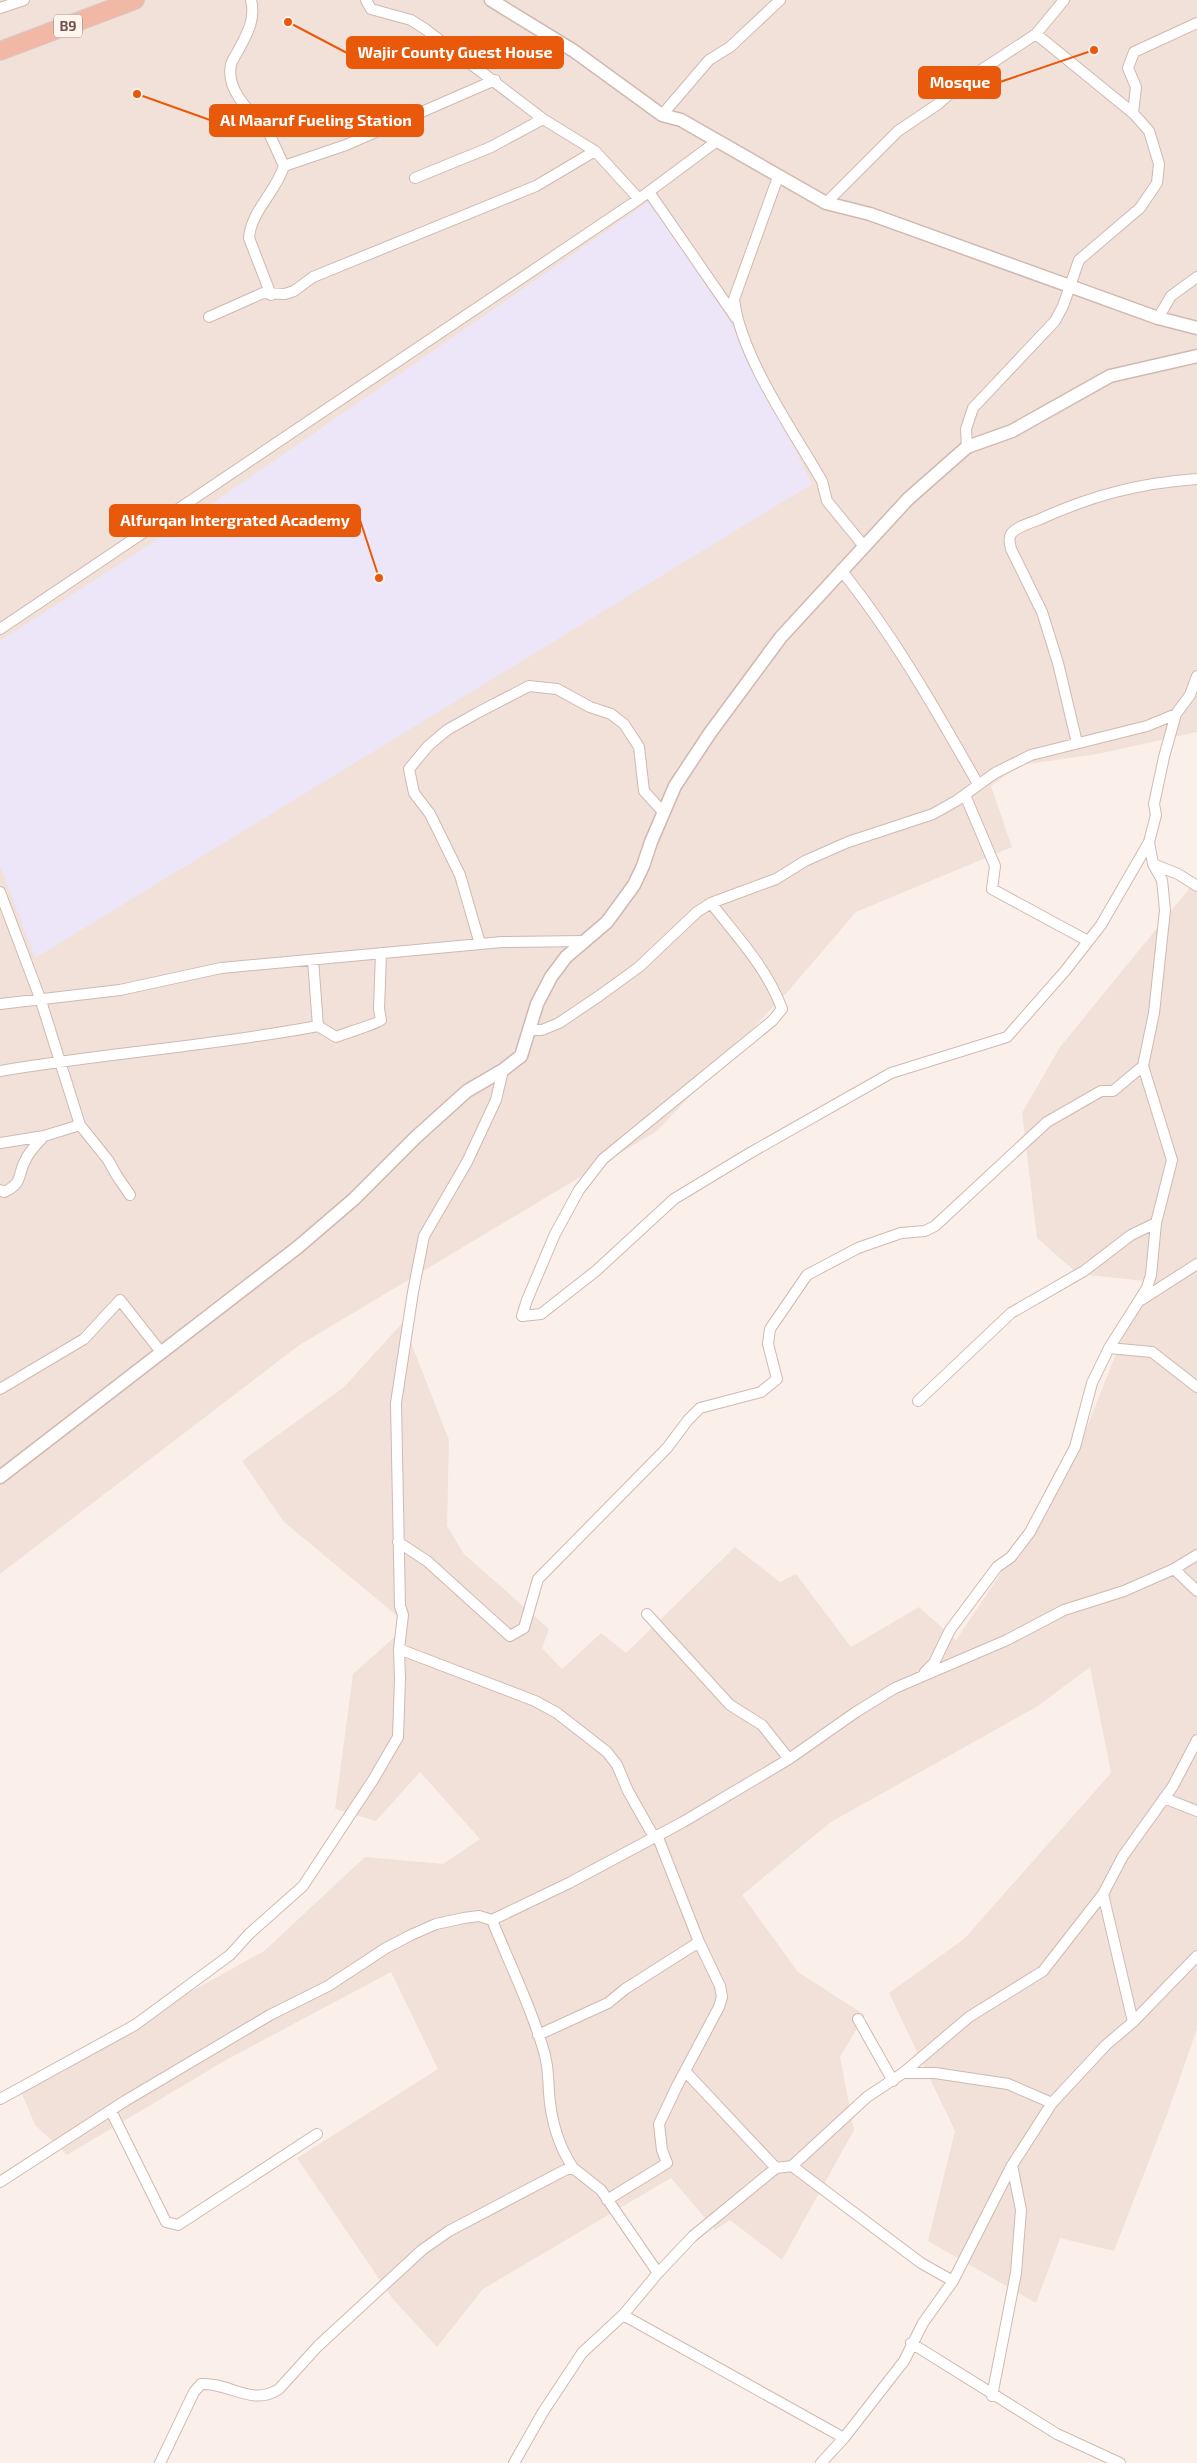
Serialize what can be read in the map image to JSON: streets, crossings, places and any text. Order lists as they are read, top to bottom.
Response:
{
  "streets": {
    "highway": ["B9"]
  },
  "places": [
    "Wajir County Guest House",
    "Mosque",
    "Al Maaruf Fueling Station",
    "Alfurqan Intergrated Academy"
  ]
}
